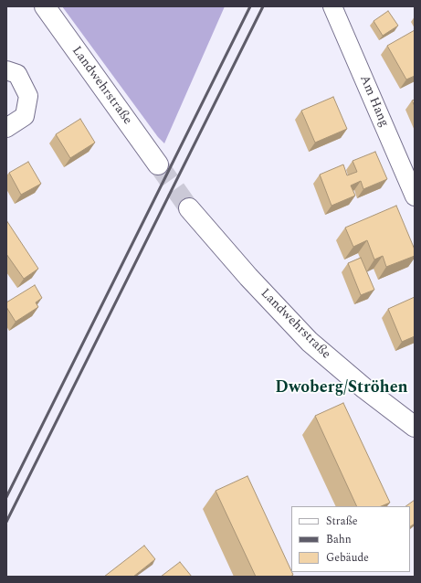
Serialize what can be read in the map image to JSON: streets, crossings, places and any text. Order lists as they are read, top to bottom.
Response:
{
  "streets": {
    "street": ["Landwehrstraße", "Am Hang"]
  },
  "districts": ["Dwoberg/Ströhen"],
  "legend": ["Straße", "Bahn", "Gebäude"]
}
